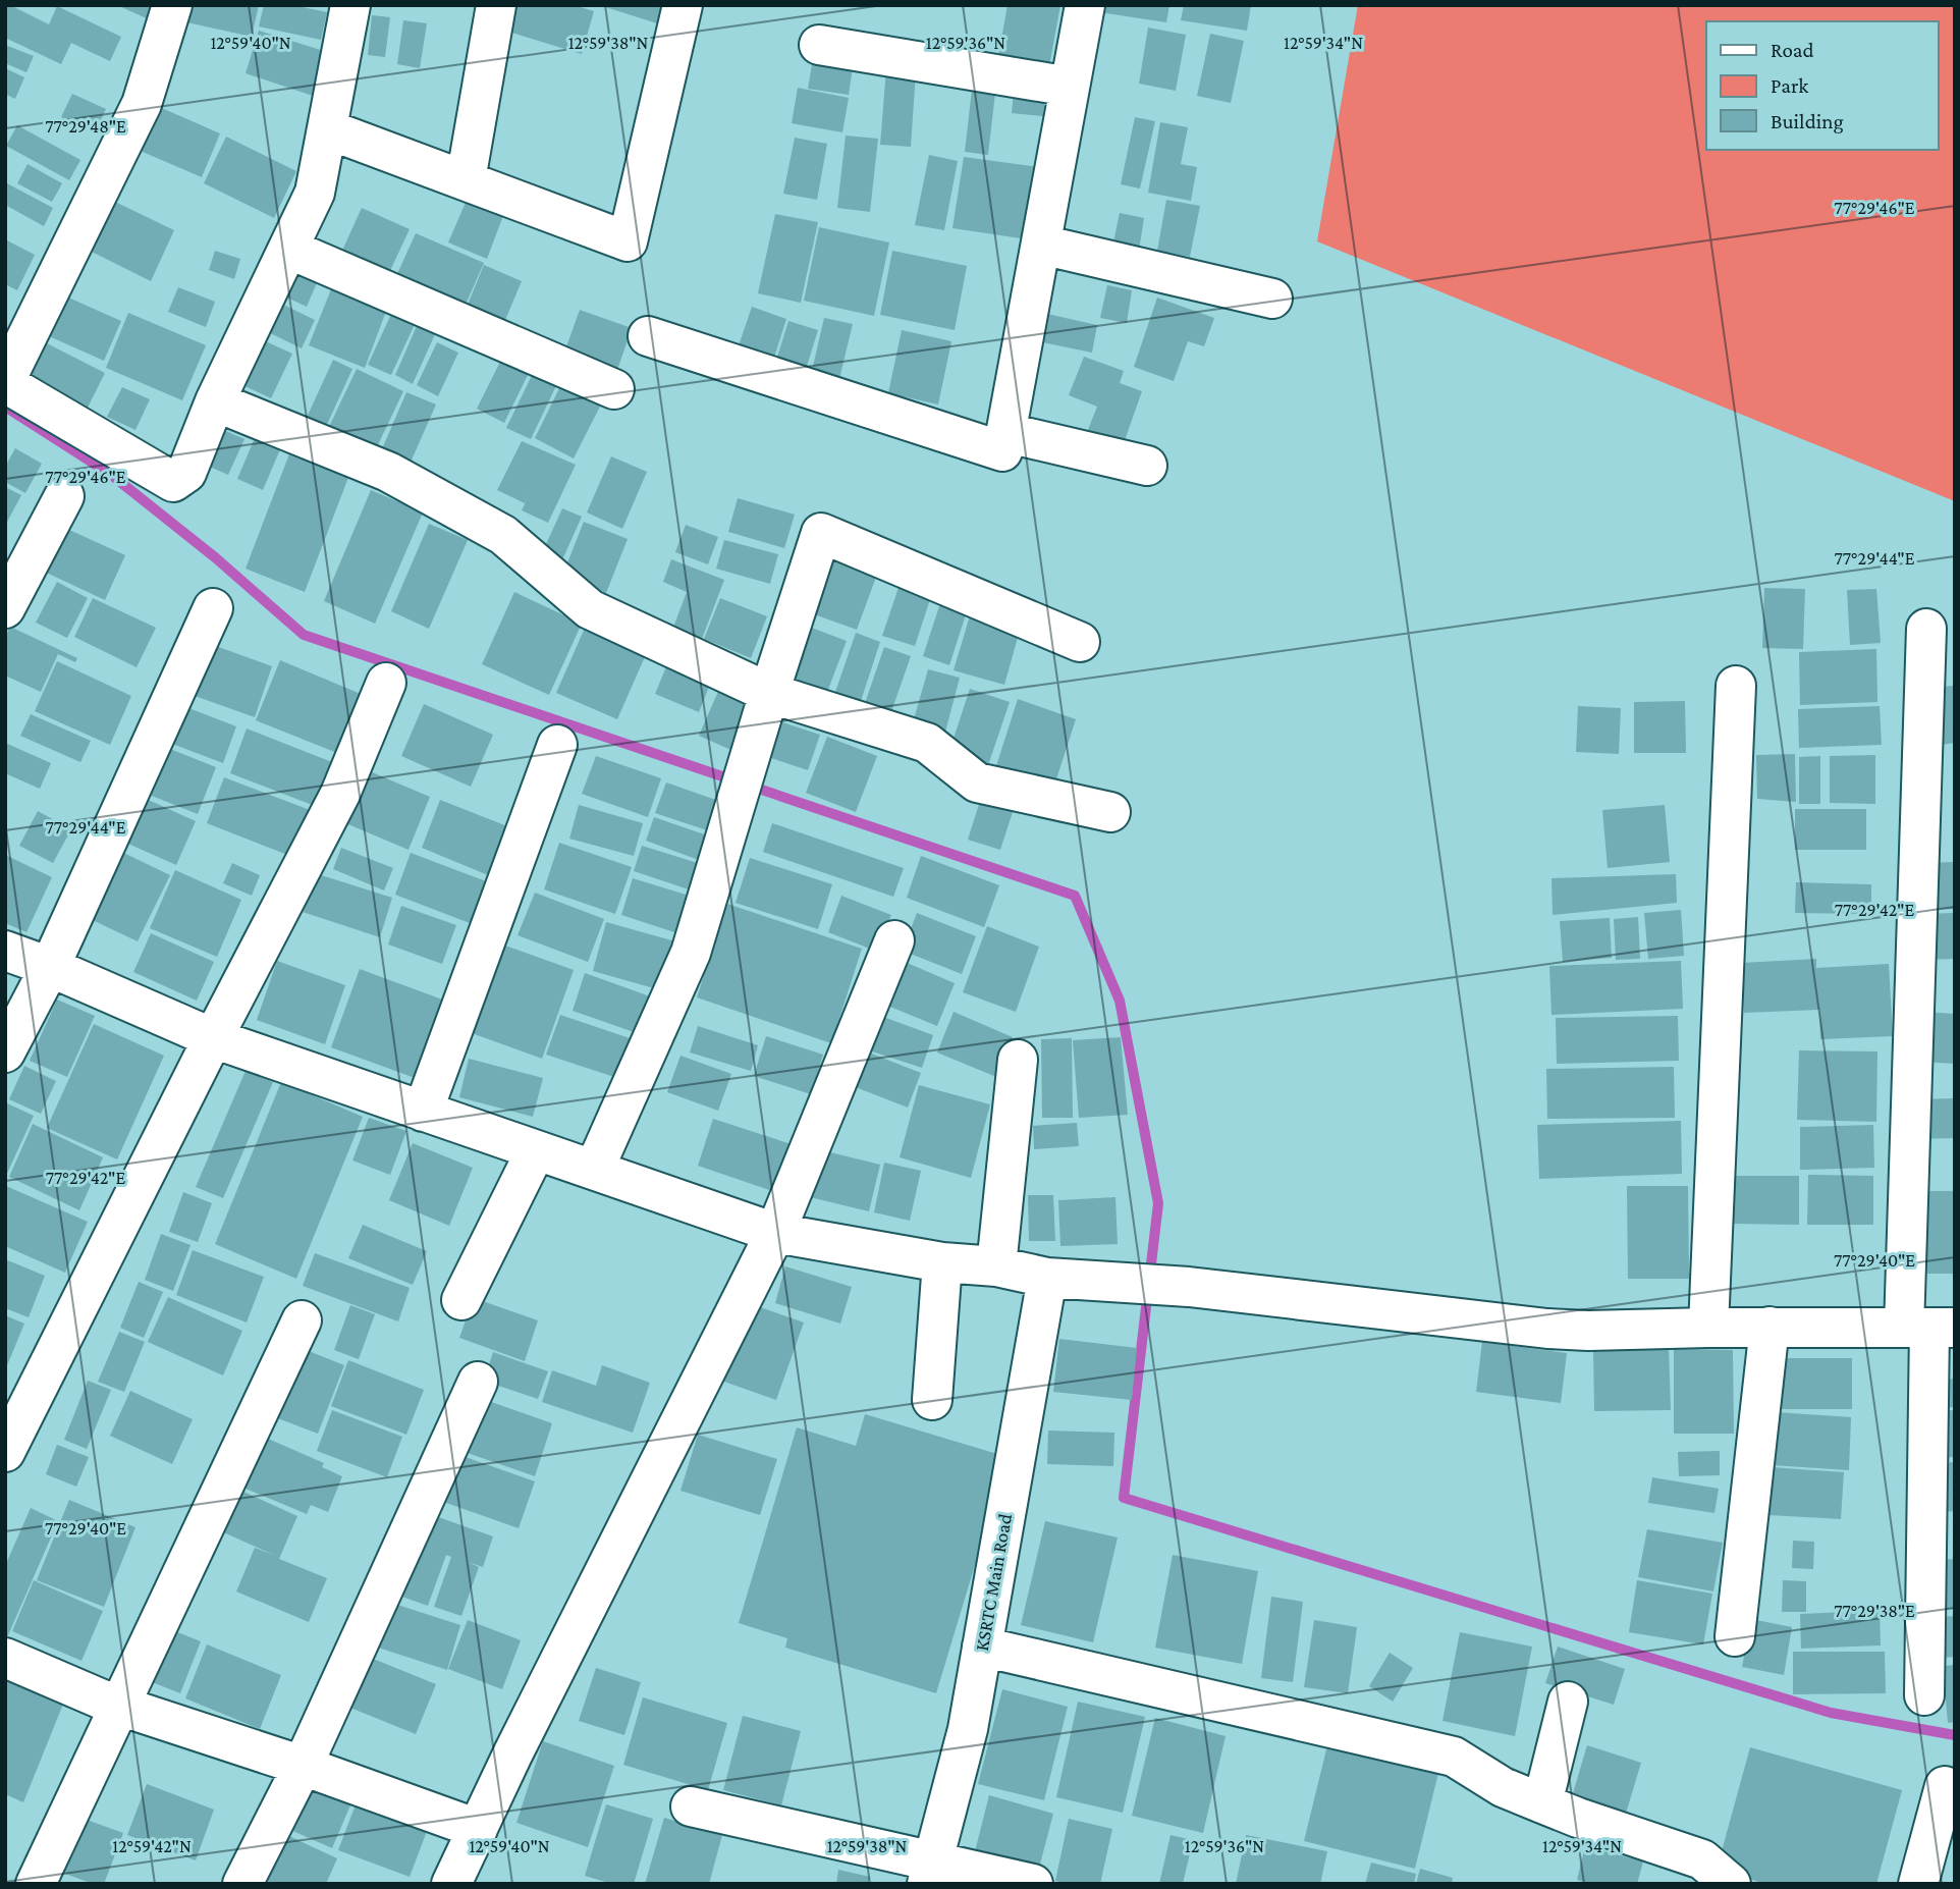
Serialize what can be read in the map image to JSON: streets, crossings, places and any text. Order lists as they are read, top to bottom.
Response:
{
  "streets": {
    "street": ["KSRTC Main Road"]
  },
  "legend": ["Road", "Park", "Building"],
  "coordinates": [
    "12°59'40\"N",
    "12°59'38\"N",
    "12°59'36\"N",
    "12°59'34\"N",
    "77°29'48\"E",
    "77°29'46\"E",
    "77°29'44\"E",
    "77°29'42\"E",
    "77°29'40\"E",
    "77°29'38\"E",
    "12°59'42\"N"
  ]
}
